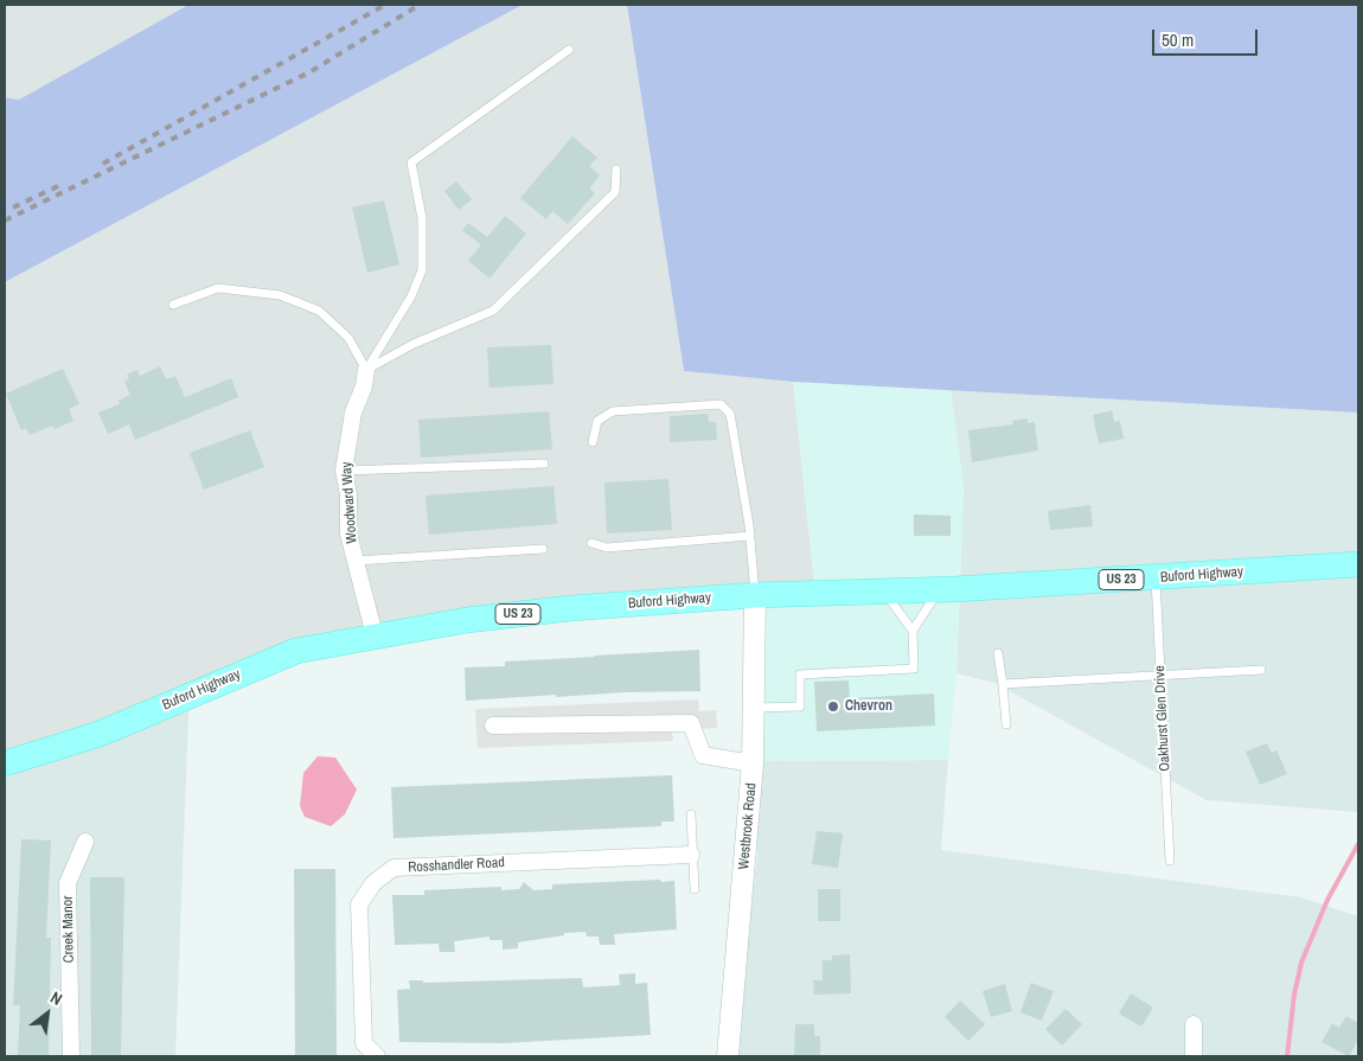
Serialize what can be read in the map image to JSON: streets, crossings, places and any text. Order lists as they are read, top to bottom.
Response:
{
  "streets": {
    "main road": ["Buford Highway", "US 23"],
    "street": [
      "Woodward Way",
      "Westbrook Road",
      "Rosshandler Road",
      "Creek Manor"
    ],
    "lane": ["Oakhurst Glen Drive"]
  },
  "crossings": [
    ["Woodward Way", "Buford Highway"],
    ["Buford Highway", "Oakhurst Glen Drive"],
    ["Buford Highway", "Westbrook Road"]
  ],
  "places": ["Chevron"],
  "scale_bar": "50 m",
  "north": "top right"
}
